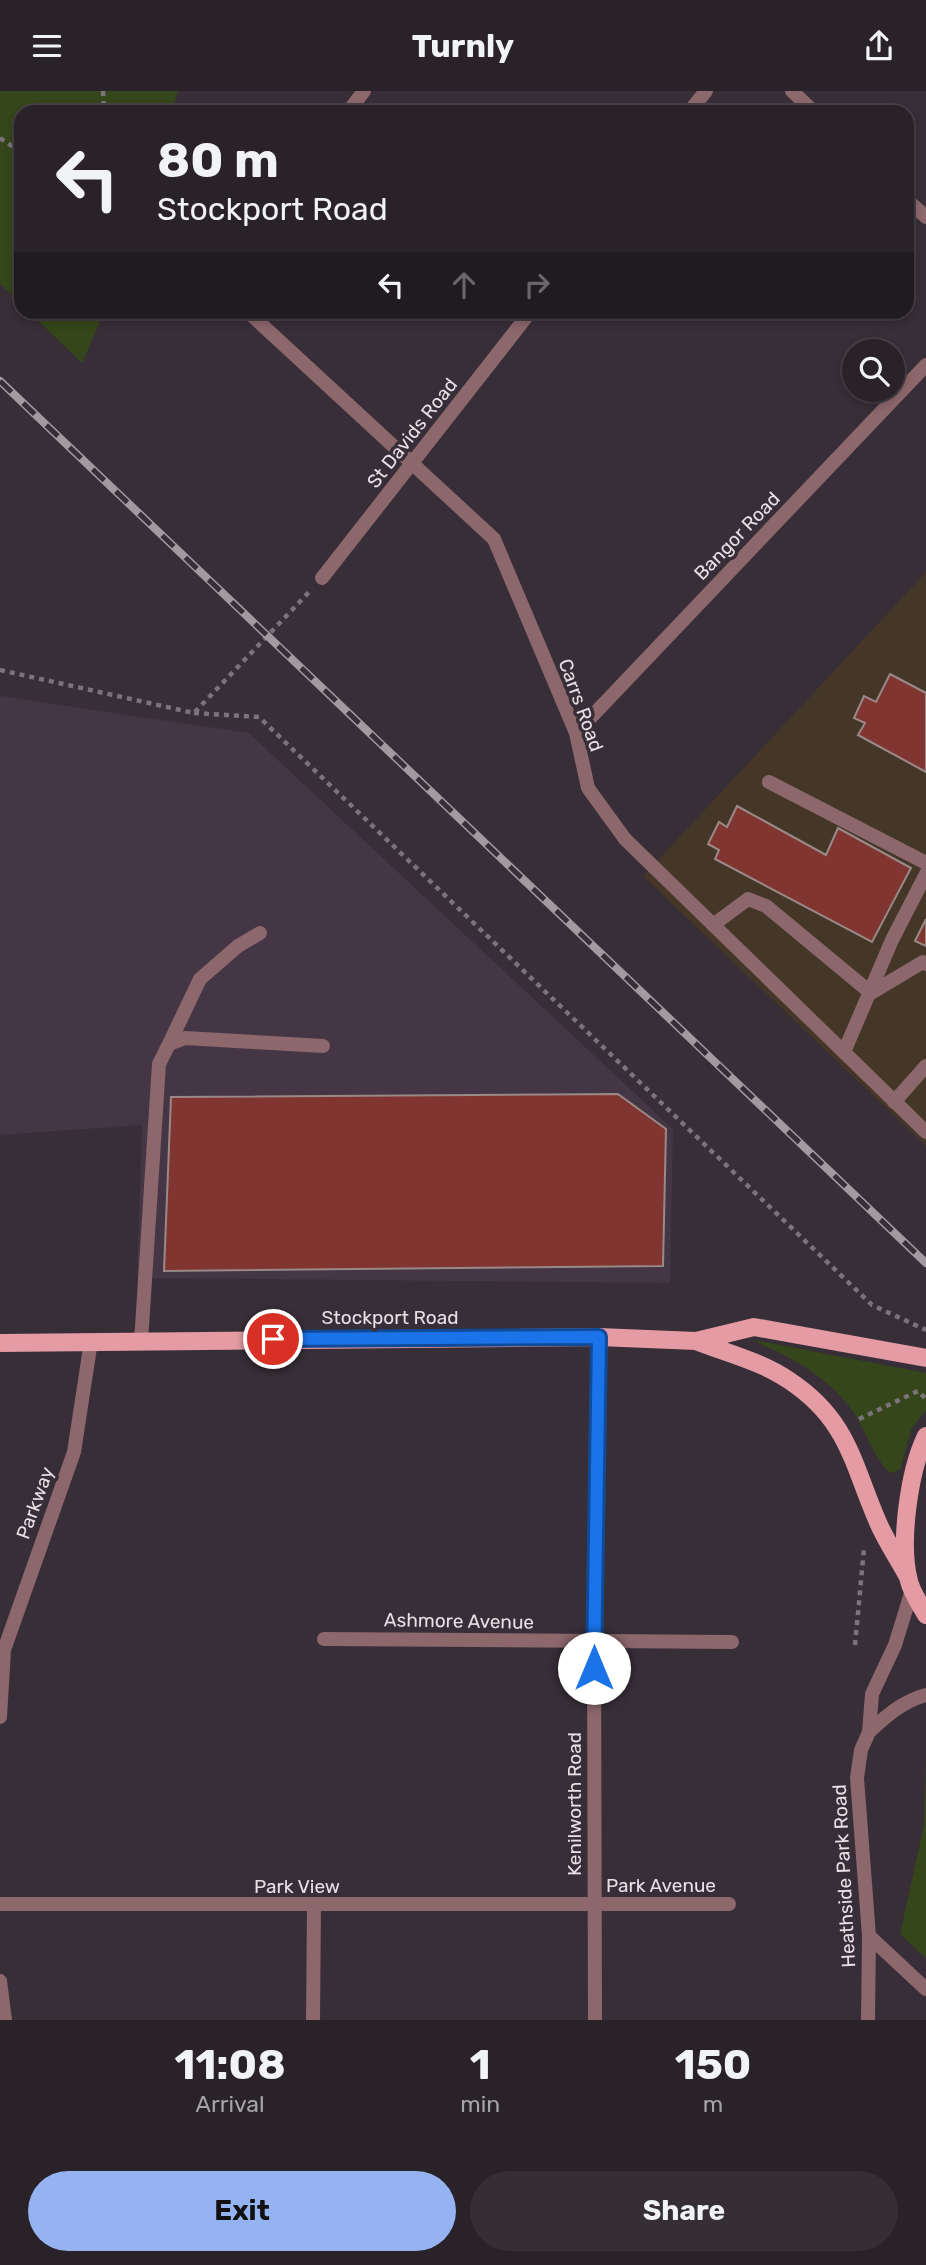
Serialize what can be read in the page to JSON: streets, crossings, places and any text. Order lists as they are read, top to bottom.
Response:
{
  "streets": {
    "main road": ["Stockport Road"],
    "street": [
      "St Davids Road",
      "Bangor Road",
      "Carrs Road",
      "Parkway",
      "Ashmore Avenue",
      "Kenilworth Road",
      "Heathside Park Road",
      "Park Avenue",
      "Park View"
    ]
  },
  "crossings": [
    ["St Davids Road", "Carrs Road"],
    ["Bangor Road", "Carrs Road"],
    ["Stockport Road", "Parkway"],
    ["Stockport Road", "Kenilworth Road"],
    ["Stockport Road", "Heathside Park Road"],
    ["Ashmore Avenue", "Kenilworth Road"],
    ["Kenilworth Road", "Park Avenue"],
    ["Kenilworth Road", "Park View"],
    ["Park Avenue", "Park View"]
  ],
  "page": {
    "header": "Turnly",
    "turn": ["80 m", "Stockport Road"],
    "eta": [
      "11:08",
      "Arrival",
      "1",
      "min",
      "150",
      "m"
    ],
    "buttons": ["Exit", "Share"]
  }
}
